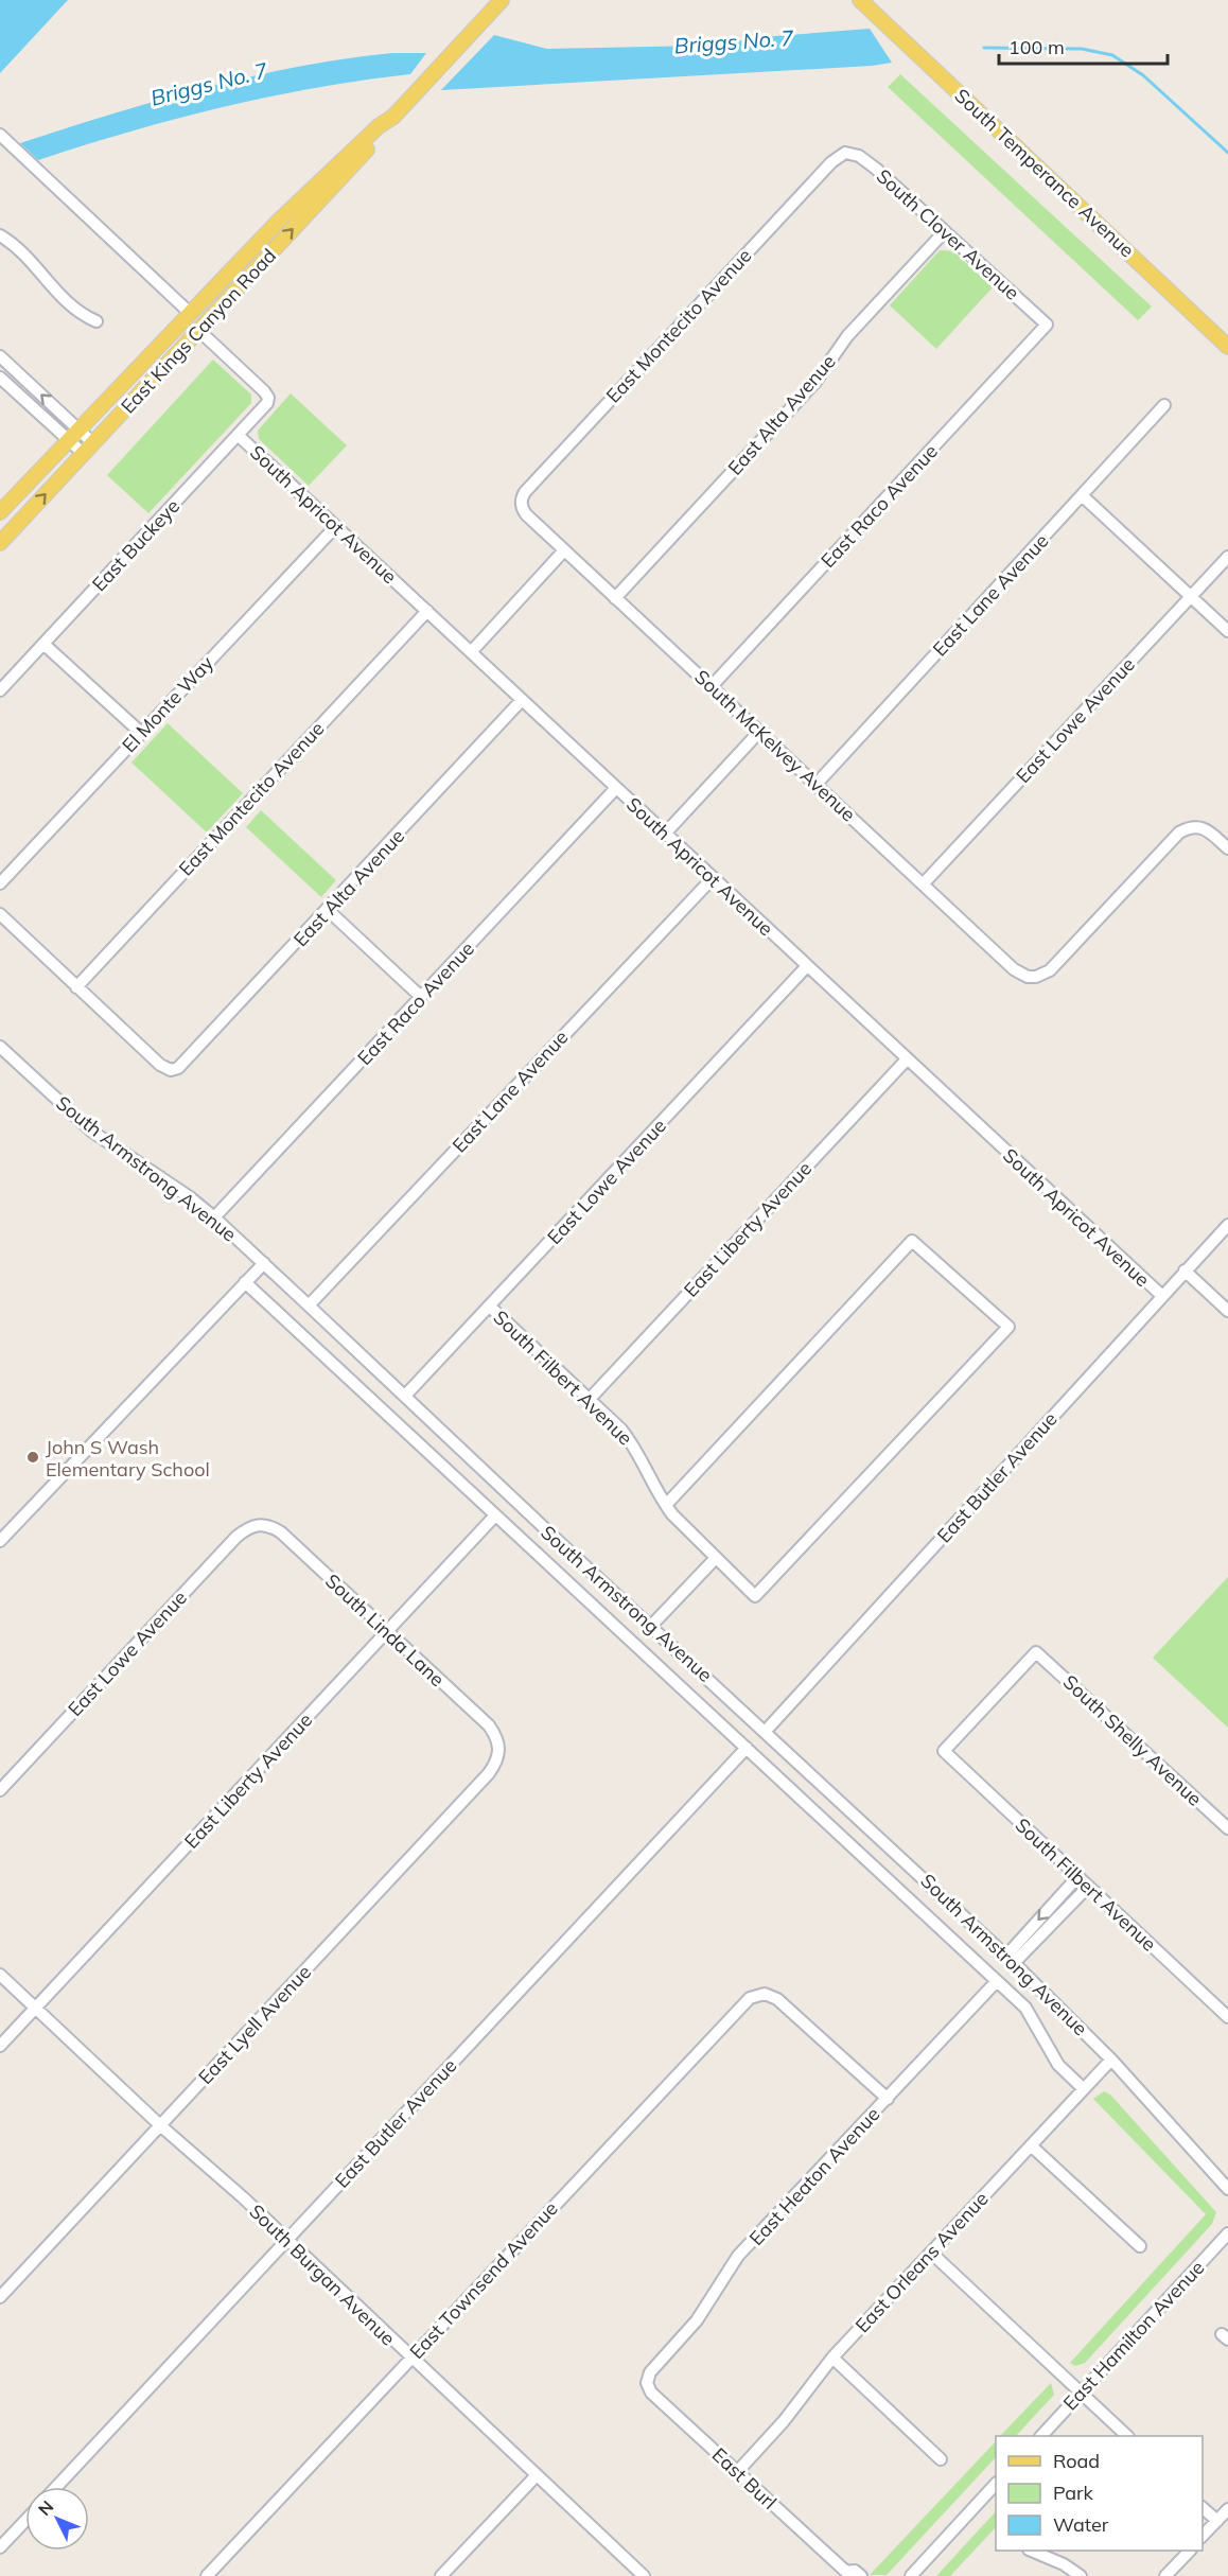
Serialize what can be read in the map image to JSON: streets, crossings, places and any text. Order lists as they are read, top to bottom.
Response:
{
  "streets": {
    "main road": ["South Temperance Avenue", "East Kings Canyon Road"],
    "street": [
      "South Clover Avenue",
      "East Montecito Avenue",
      "East Alta Avenue",
      "East Raco Avenue",
      "South Apricot Avenue",
      "East Buckeye",
      "East Lane Avenue",
      "El Monte Way",
      "East Lowe Avenue",
      "South McKelvey Avenue",
      "South Armstrong Avenue",
      "East Liberty Avenue",
      "South Filbert Avenue",
      "East Butler Avenue",
      "South Linda Lane",
      "South Shelly Avenue",
      "East Lyell Avenue",
      "East Heaton Avenue",
      "East Orleans Avenue",
      "South Burgan Avenue",
      "East Townsend Avenue",
      "East Hamilton Avenue",
      "East Burl"
    ]
  },
  "crossings": [
    ["South Clover Avenue", "East Montecito Avenue"],
    ["South Clover Avenue", "East Alta Avenue"],
    ["South Clover Avenue", "East Raco Avenue"],
    ["East Montecito Avenue", "East Alta Avenue"],
    ["East Montecito Avenue", "South Apricot Avenue"],
    ["East Montecito Avenue", "South McKelvey Avenue"],
    ["East Kings Canyon Road", "East Buckeye"],
    ["East Alta Avenue", "South Apricot Avenue"],
    ["East Alta Avenue", "South McKelvey Avenue"],
    ["East Raco Avenue", "South Apricot Avenue"],
    ["East Raco Avenue", "South McKelvey Avenue"],
    ["East Raco Avenue", "South Armstrong Avenue"],
    ["South Apricot Avenue", "East Buckeye"],
    ["South Apricot Avenue", "East Lane Avenue"],
    ["South Apricot Avenue", "El Monte Way"],
    ["South Apricot Avenue", "East Lowe Avenue"],
    ["South Apricot Avenue", "East Liberty Avenue"],
    ["South Apricot Avenue", "East Butler Avenue"],
    ["East Lane Avenue", "South McKelvey Avenue"],
    ["East Lane Avenue", "South Armstrong Avenue"],
    ["East Lowe Avenue", "South McKelvey Avenue"],
    ["East Lowe Avenue", "South Armstrong Avenue"],
    ["East Lowe Avenue", "South Filbert Avenue"],
    ["East Lowe Avenue", "South Linda Lane"],
    ["South Armstrong Avenue", "East Liberty Avenue"],
    ["South Armstrong Avenue", "East Butler Avenue"],
    ["South Armstrong Avenue", "East Heaton Avenue"],
    ["South Armstrong Avenue", "East Orleans Avenue"],
    ["East Liberty Avenue", "South Filbert Avenue"],
    ["East Liberty Avenue", "South Linda Lane"],
    ["East Liberty Avenue", "South Burgan Avenue"],
    ["South Filbert Avenue", "South Shelly Avenue"],
    ["East Butler Avenue", "South Burgan Avenue"],
    ["South Linda Lane", "East Lyell Avenue"],
    ["East Lyell Avenue", "South Burgan Avenue"],
    ["East Heaton Avenue", "East Townsend Avenue"],
    ["East Heaton Avenue", "East Burl"],
    ["East Orleans Avenue", "East Burl"],
    ["South Burgan Avenue", "East Townsend Avenue"]
  ],
  "water": ["Briggs No. 7"],
  "places": ["John S Wash Elementary School"],
  "legend": ["Road", "Park", "Water"],
  "scale_bar": "100 m",
  "north": "top left"
}
